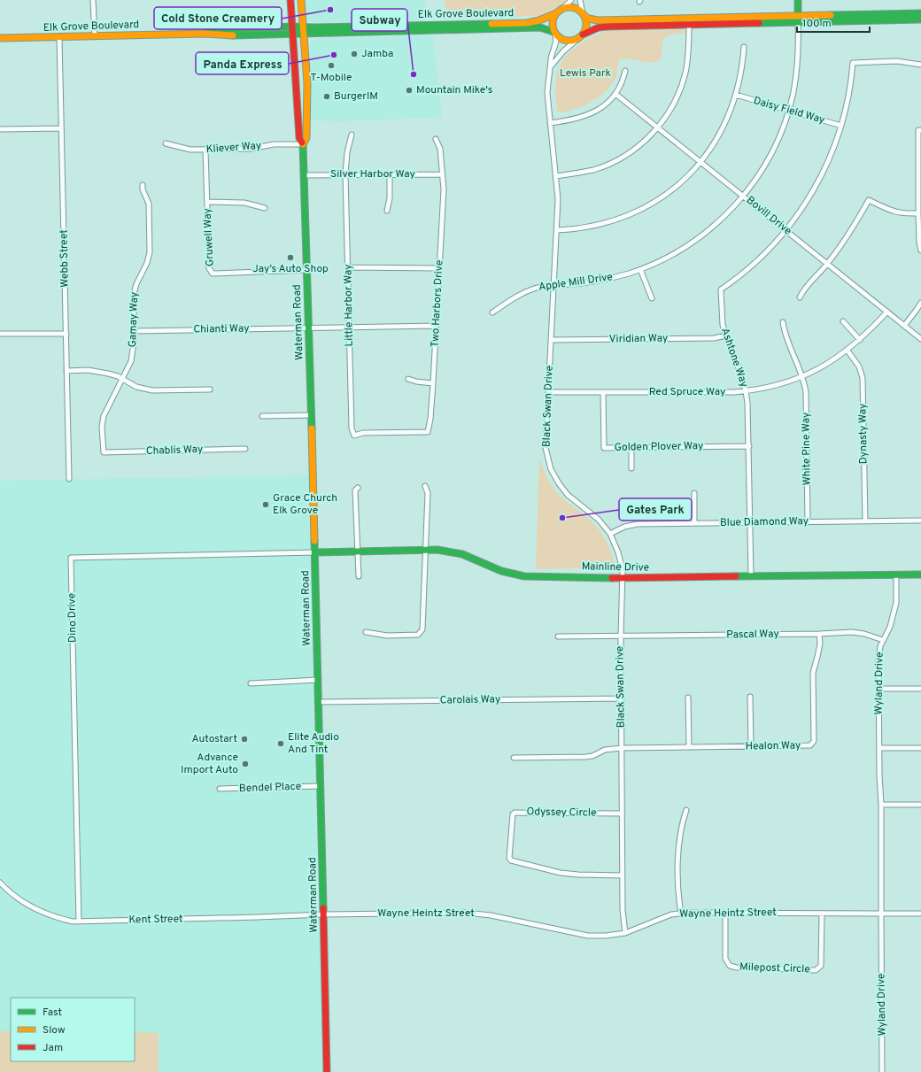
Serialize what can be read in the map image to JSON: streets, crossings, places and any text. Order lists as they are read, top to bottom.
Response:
{
  "streets": {
    "main road": ["Elk Grove Boulevard", "Waterman Road", "Mainline Drive"],
    "street": [
      "Daisy Field Way",
      "Kliever Way",
      "Silver Harbor Way",
      "Bovill Drive",
      "Gruwell Way",
      "Webb Street",
      "Apple Mill Drive",
      "Two Harbors Drive",
      "Little Harbor Way",
      "Gamay Way",
      "Chianti Way",
      "Viridian Way",
      "Ashtone Way",
      "Red Spruce Way",
      "Black Swan Drive",
      "Dynasty Way",
      "Golden Plover Way",
      "White Pine Way",
      "Chablis Way",
      "Blue Diamond Way",
      "Dino Drive",
      "Pascal Way",
      "Wyland Drive",
      "Carolais Way",
      "Healon Way",
      "Bendel Place",
      "Odyssey Circle",
      "Wayne Heintz Street",
      "Kent Street",
      "Milepost Circle"
    ]
  },
  "crossings": [
    ["Elk Grove Boulevard", "Webb Street"],
    ["Elk Grove Boulevard", "Waterman Road"],
    ["Elk Grove Boulevard", "Black Swan Drive"],
    ["Daisy Field Way", "Apple Mill Drive"],
    ["Kliever Way", "Gruwell Way"],
    ["Kliever Way", "Waterman Road"],
    ["Silver Harbor Way", "Two Harbors Drive"],
    ["Silver Harbor Way", "Little Harbor Way"],
    ["Silver Harbor Way", "Waterman Road"],
    ["Bovill Drive", "Apple Mill Drive"],
    ["Bovill Drive", "Ashtone Way"],
    ["Bovill Drive", "Red Spruce Way"],
    ["Gruwell Way", "Waterman Road"],
    ["Apple Mill Drive", "Black Swan Drive"],
    ["Two Harbors Drive", "Little Harbor Way"],
    ["Two Harbors Drive", "Chianti Way"],
    ["Little Harbor Way", "Chianti Way"],
    ["Gamay Way", "Chianti Way"],
    ["Gamay Way", "Chablis Way"],
    ["Waterman Road", "Chianti Way"],
    ["Waterman Road", "Mainline Drive"],
    ["Waterman Road", "Dino Drive"],
    ["Waterman Road", "Carolais Way"],
    ["Waterman Road", "Bendel Place"],
    ["Waterman Road", "Wayne Heintz Street"],
    ["Waterman Road", "Kent Street"],
    ["Viridian Way", "Ashtone Way"],
    ["Viridian Way", "Black Swan Drive"],
    ["Ashtone Way", "Red Spruce Way"],
    ["Ashtone Way", "Golden Plover Way"],
    ["Ashtone Way", "Blue Diamond Way"],
    ["Ashtone Way", "Mainline Drive"],
    ["Red Spruce Way", "Black Swan Drive"],
    ["Red Spruce Way", "Dynasty Way"],
    ["Red Spruce Way", "Golden Plover Way"],
    ["Red Spruce Way", "White Pine Way"],
    ["Black Swan Drive", "Blue Diamond Way"],
    ["Black Swan Drive", "Mainline Drive"],
    ["Black Swan Drive", "Pascal Way"],
    ["Black Swan Drive", "Carolais Way"],
    ["Black Swan Drive", "Healon Way"],
    ["Black Swan Drive", "Odyssey Circle"],
    ["Black Swan Drive", "Wayne Heintz Street"],
    ["Dynasty Way", "Blue Diamond Way"],
    ["White Pine Way", "Blue Diamond Way"],
    ["Mainline Drive", "Dino Drive"],
    ["Mainline Drive", "Wyland Drive"],
    ["Dino Drive", "Kent Street"],
    ["Pascal Way", "Wyland Drive"],
    ["Pascal Way", "Healon Way"],
    ["Wyland Drive", "Wayne Heintz Street"],
    ["Wayne Heintz Street", "Kent Street"],
    ["Wayne Heintz Street", "Milepost Circle"]
  ],
  "parks": ["Lewis Park"],
  "places": [
    "Cold Stone Creamery",
    "Jamba",
    "Panda Express",
    "T-Mobile",
    "Subway",
    "Mountain Mike's",
    "BurgerIM",
    "Jay’s Auto Shop",
    "Grace Church Elk Grove",
    "Gates Park",
    "Autostart",
    "Elite Audio And Tint",
    "Advance Import Auto"
  ],
  "legend": ["Fast", "Slow", "Jam"],
  "scale_bar": "100 m"
}
